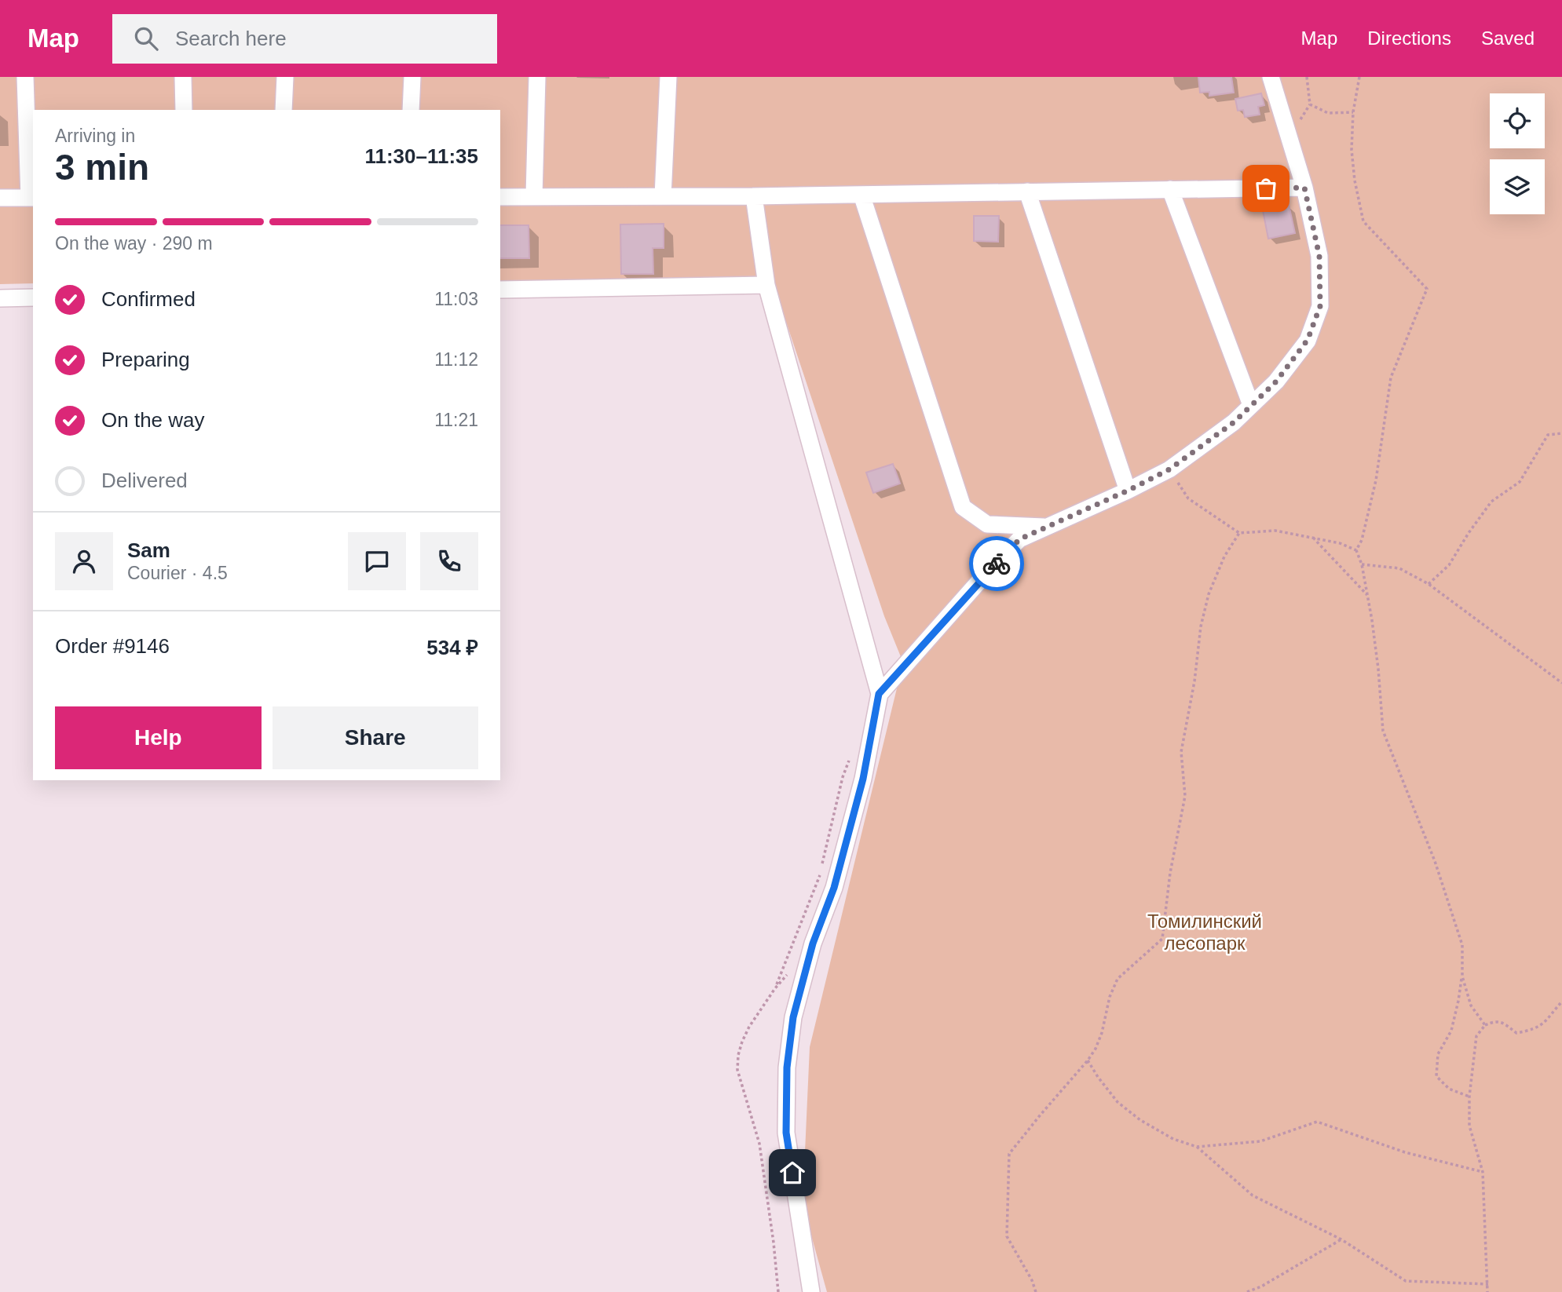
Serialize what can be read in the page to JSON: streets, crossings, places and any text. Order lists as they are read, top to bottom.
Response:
{
  "parks": ["Томилинский лесопарк"],
  "page": {
    "header": "Map",
    "search": "Search here",
    "nav": ["Map", "Directions", "Saved"],
    "heading": ["3 min", "Arriving in", "11:30–11:35"],
    "panel": [
      "Sam",
      "Courier · 4.5",
      "Order #9146",
      "534 ₽"
    ],
    "bar": "On the way · 290 m",
    "list": [
      ["Confirmed", "11:03"],
      ["Preparing", "11:12"],
      ["On the way", "11:21"],
      "Delivered"
    ],
    "buttons": ["Help", "Share"]
  }
}
